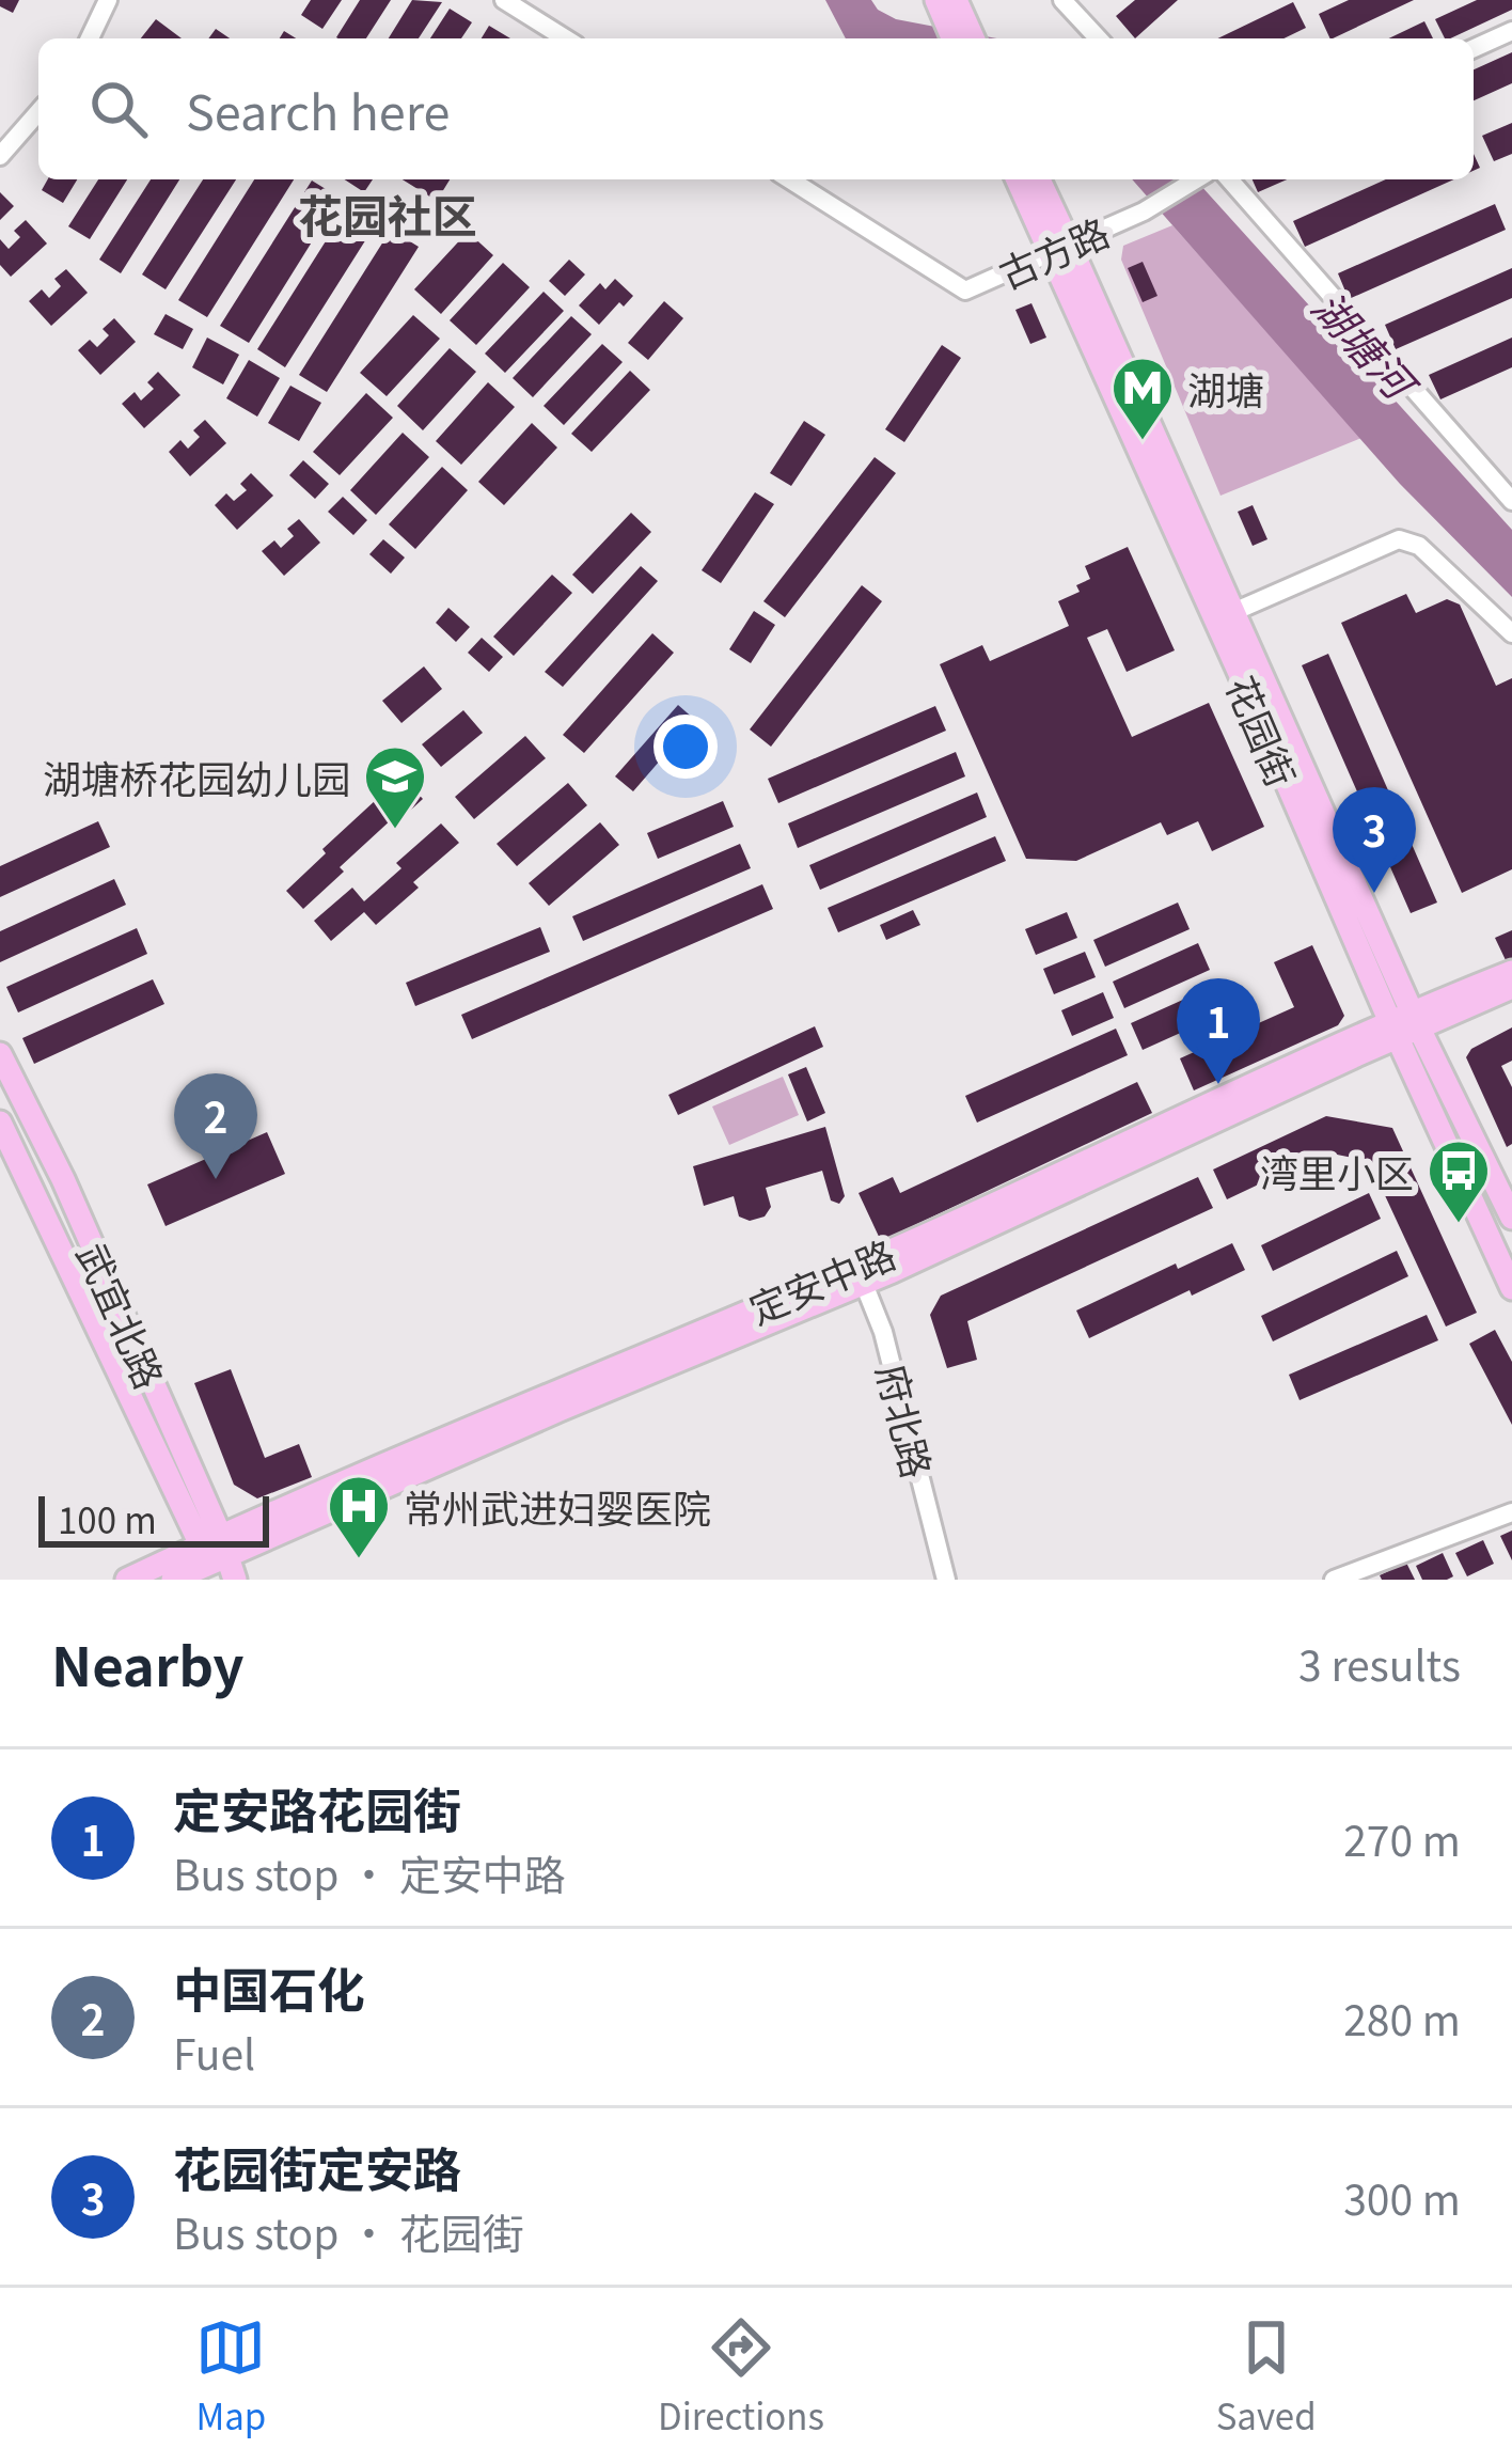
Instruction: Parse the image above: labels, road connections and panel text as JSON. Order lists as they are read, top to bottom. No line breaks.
{"streets":{"main road":["花园街","定安中路","武宜北路"],"street":["古方路","府北路"]},"crossings":[["古方路","花园街"],["花园街","定安中路"],["定安中路","武宜北路"],["定安中路","府北路"]],"districts":["花园社区"],"water":["湖塘河"],"places":{"metro station":["湖塘"],"school or university":["湖塘桥花园幼儿园"],"bus stop":["湾里小区"],"hospital":["常州武进妇婴医院"]},"scale_bar":"100 m","page":{"search":"Search here","pins":["3","1","2"],"scale":"100 m","heading":["Nearby","3 results"],"list":[{"mark":"1","name":"定安路花园街","note":"Bus stop · 定安中路","value":"270 m"},{"mark":"2","name":"中国石化","note":"Fuel","value":"280 m"},{"mark":"3","name":"花园街定安路","note":"Bus stop · 花园街","value":"300 m"}],"nav":["Map","Directions","Saved"]}}
